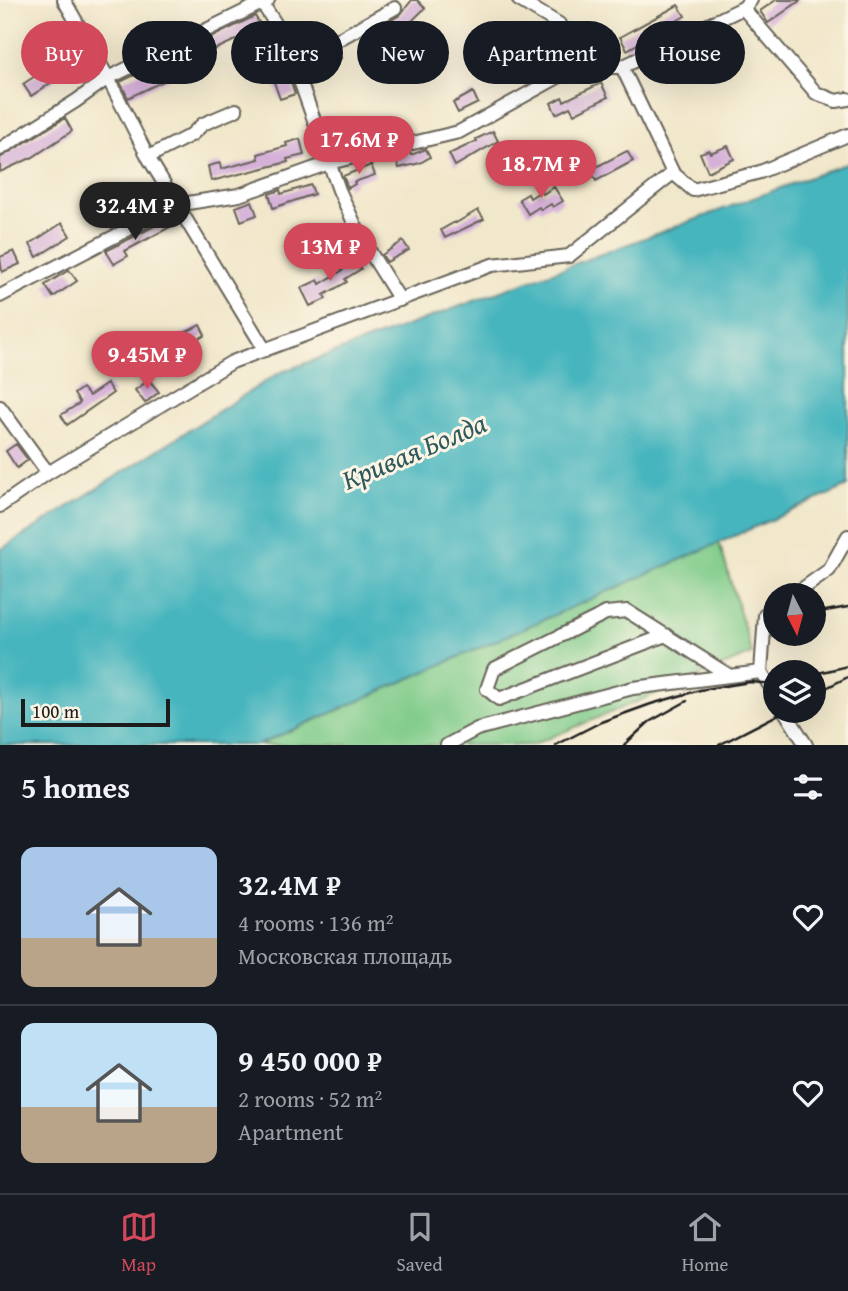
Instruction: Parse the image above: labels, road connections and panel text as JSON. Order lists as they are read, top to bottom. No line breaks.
{"water":["Кривая Болда"],"scale_bar":"100 m","north":"bottom","page":{"chip":["Buy","Rent","Filters","New","Apartment","House"],"price":["17.6M ₽","18.7M ₽","32.4M ₽","13M ₽","9.45M ₽"],"scale":"100 m","heading":"5 homes","list":[{"name":"32.4M ₽","note":"4 rooms · 136 m² · Московская площадь"},{"name":"9 450 000 ₽","note":"2 rooms · 52 m² · Apartment"}],"tabs":["Map","Saved","Home"]}}
